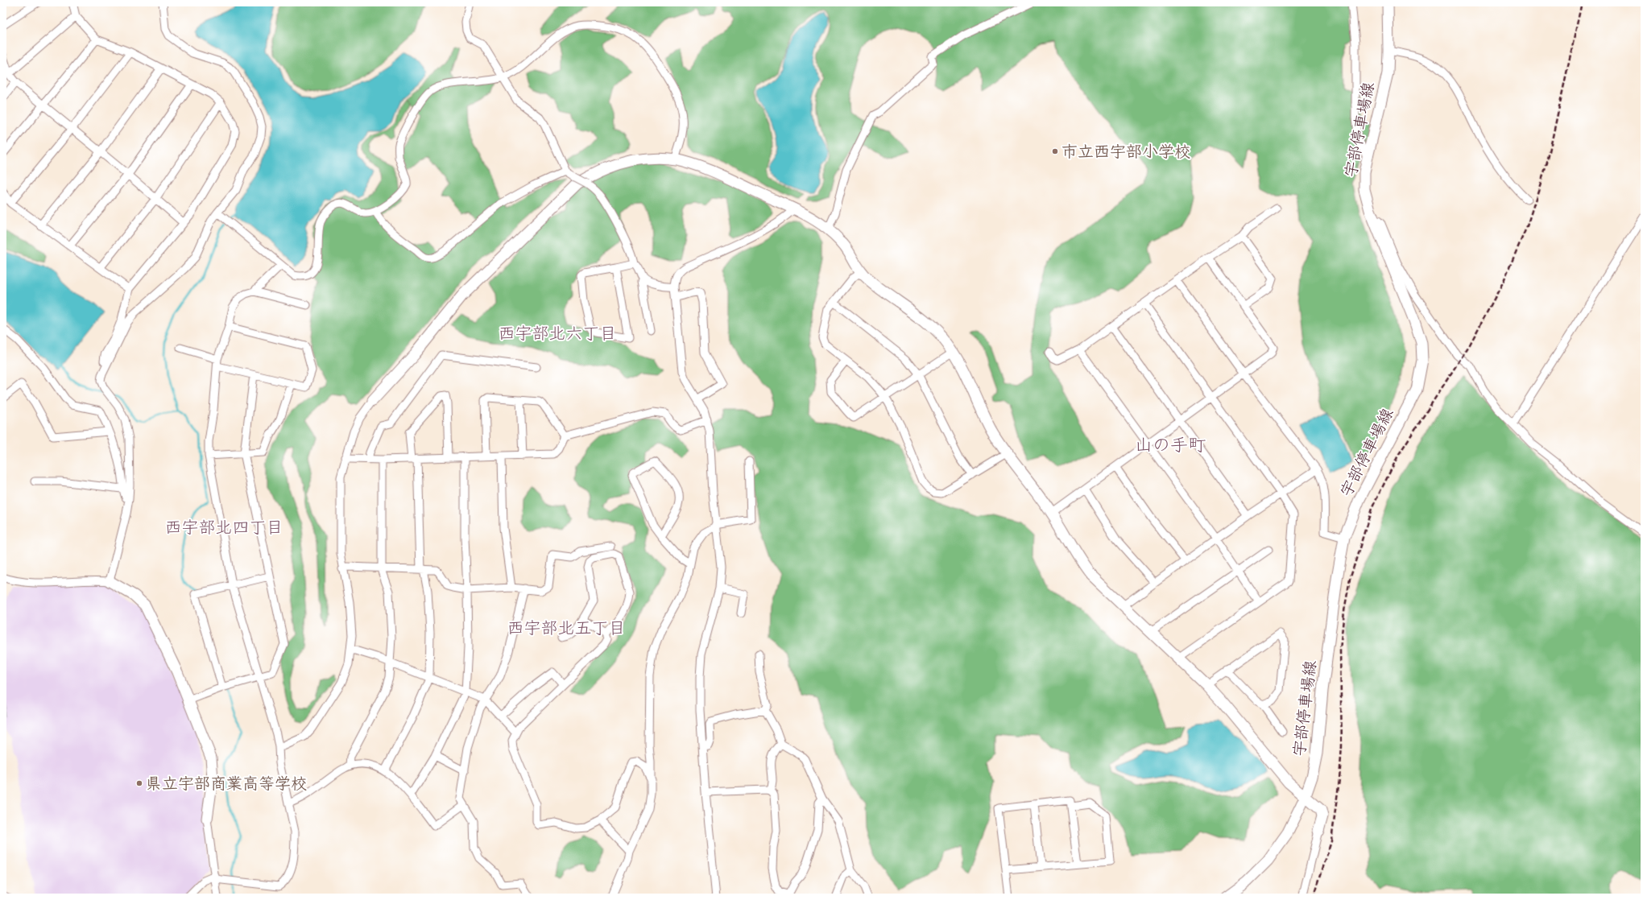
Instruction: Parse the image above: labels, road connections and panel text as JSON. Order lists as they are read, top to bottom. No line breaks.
{"streets":{"street":["宇部停車場線"]},"districts":["西宇部北六丁目","山の手町","西宇部北四丁目","西宇部北五丁目"],"places":["市立西宇部小学校","県立宇部商業高等学校"]}
